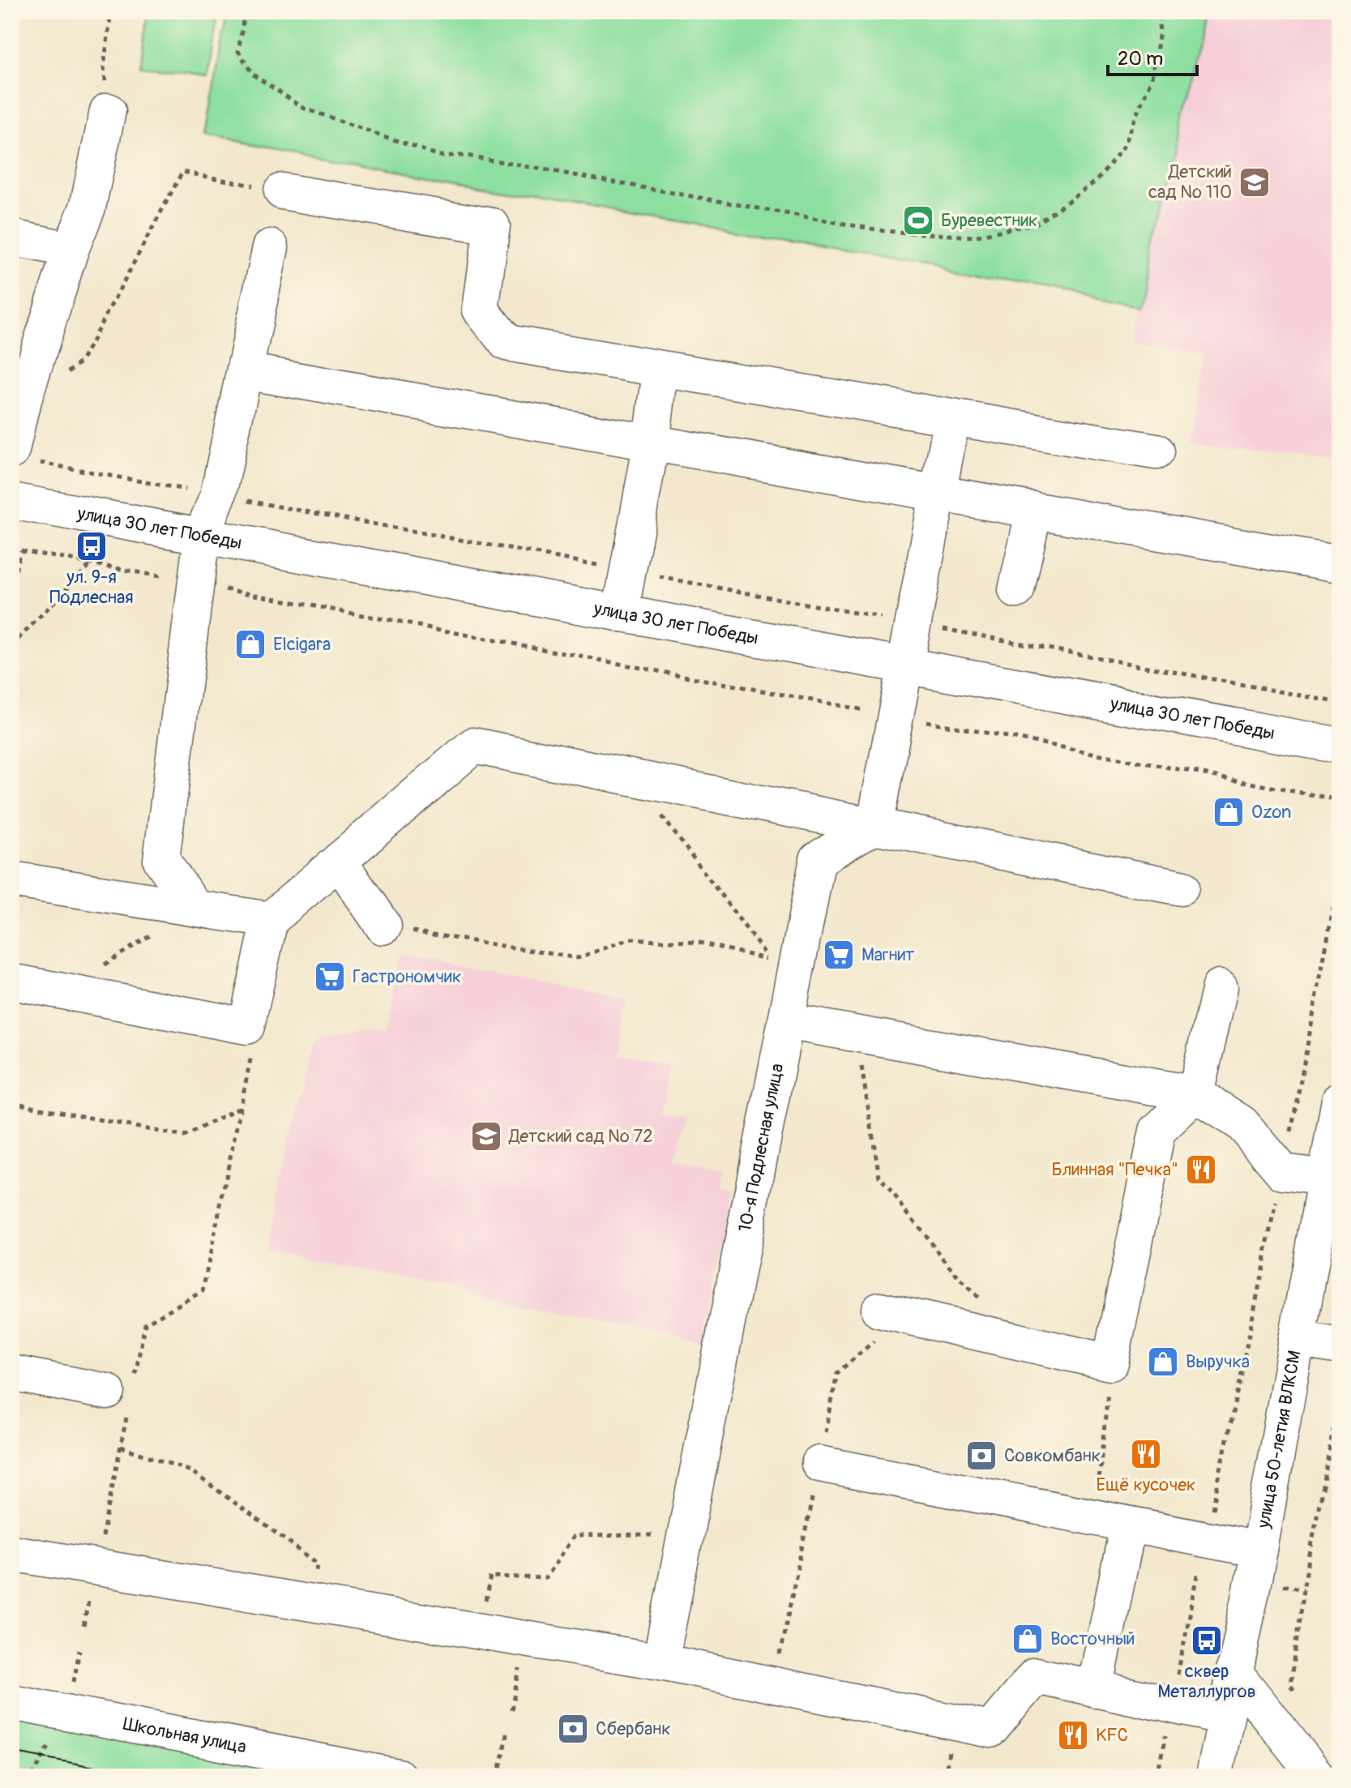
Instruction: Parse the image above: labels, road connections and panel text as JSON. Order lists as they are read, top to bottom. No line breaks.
{"streets":{"main road":["улица 30 лет Победы","10-я Подлесная улица","улица 50-летия ВЛКСМ","Школьная улица"]},"places":{"school or university":["Детский сад № 110","Детский сад № 72"],"sports":["Буревестник"],"bus stop":["ул. 9-я Подлесная","сквер Металлургов"],"shop":["Elcigara","Ozon","Выручка","Восточный"],"supermarket":["Магнит","Гастрономчик"],"restaurant":["Блинная \"Печка\"","Ещё кусочек","KFC"],"bank":["Совкомбанк","Сбербанк"]},"scale_bar":"20 m"}
